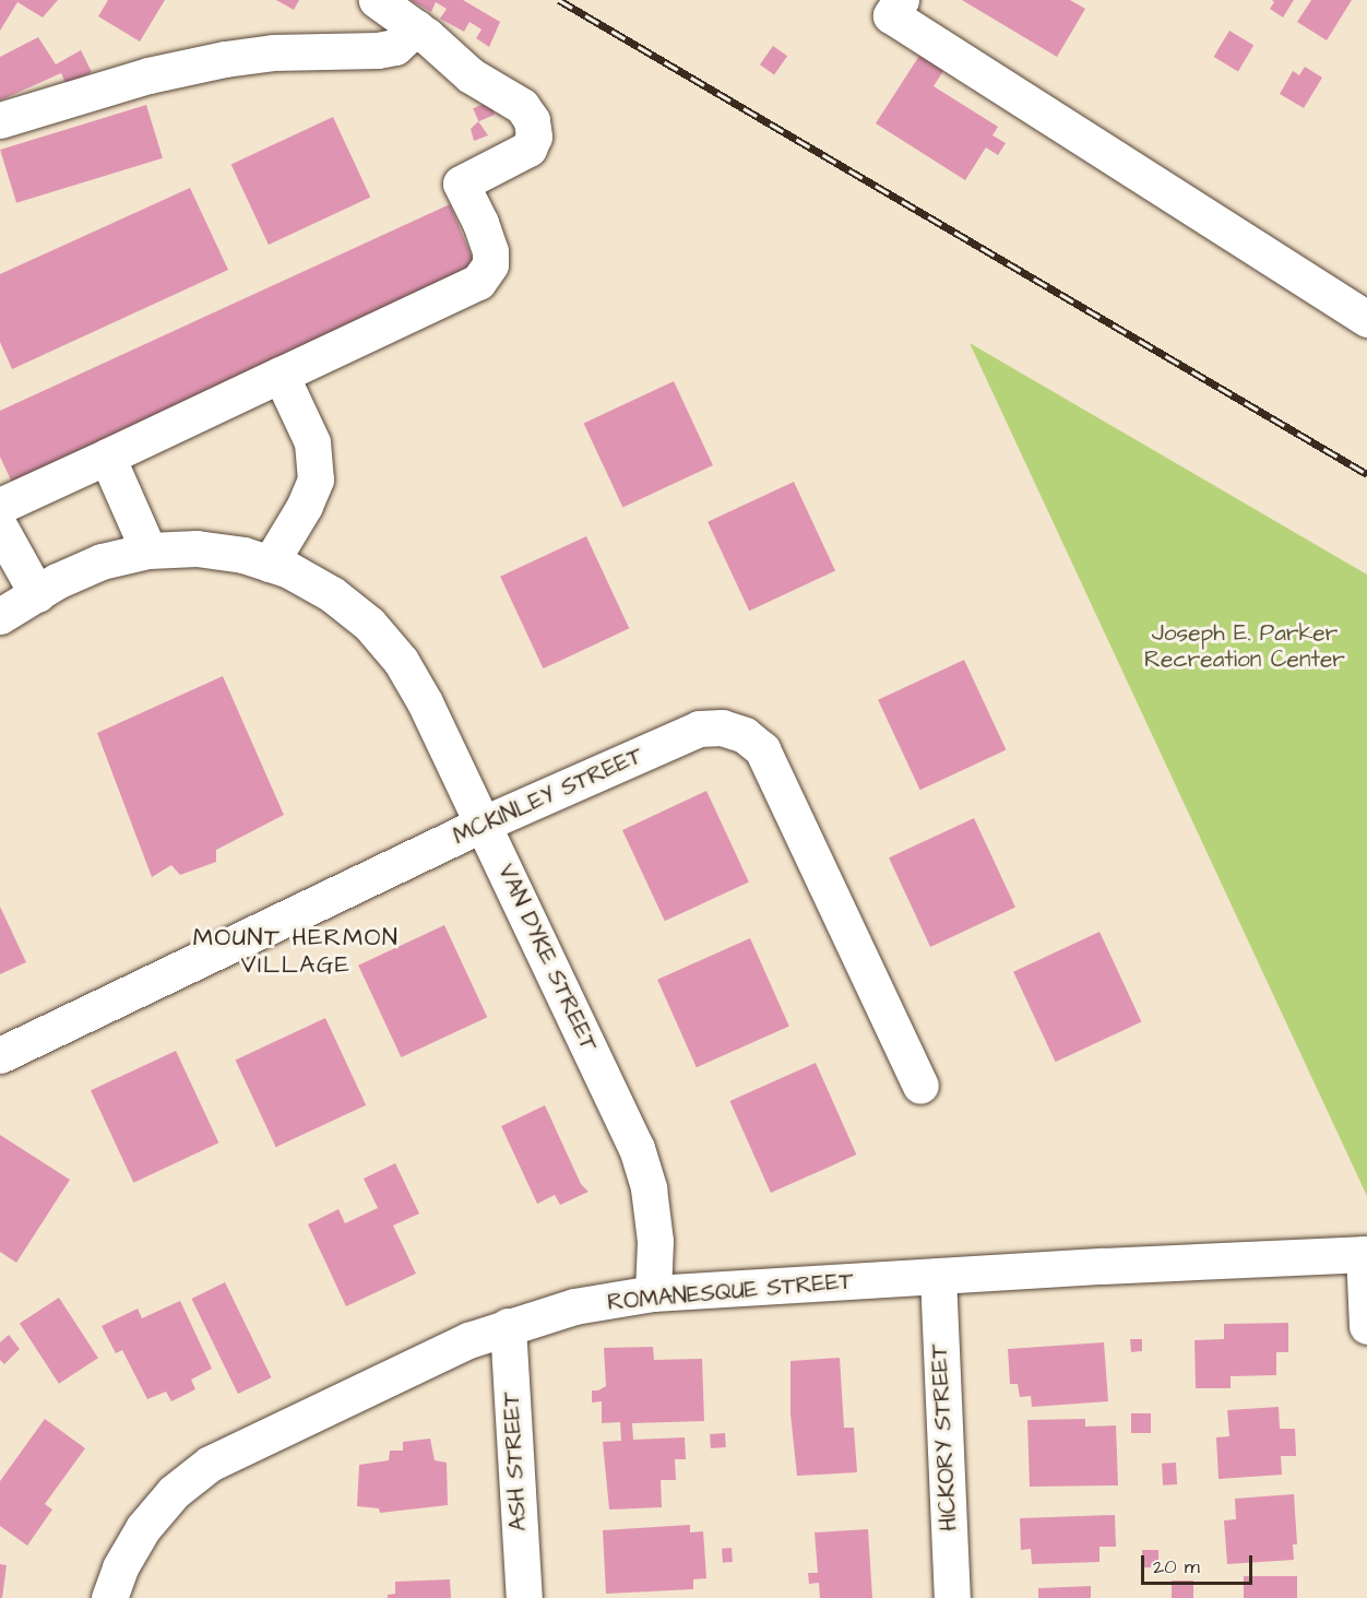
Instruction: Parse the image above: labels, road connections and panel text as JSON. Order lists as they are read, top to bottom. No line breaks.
{"streets":{"street":["MCKINLEY STREET","VAN DYKE STREET","ROMANESQUE STREET","HICKORY STREET","ASH STREET"]},"crossings":[["MCKINLEY STREET","VAN DYKE STREET"],["VAN DYKE STREET","ROMANESQUE STREET"],["ROMANESQUE STREET","HICKORY STREET"],["ROMANESQUE STREET","ASH STREET"]],"districts":["MOUNT HERMON VILLAGE"],"parks":["Joseph E. Parker Recreation Center"],"scale_bar":"20 m"}
